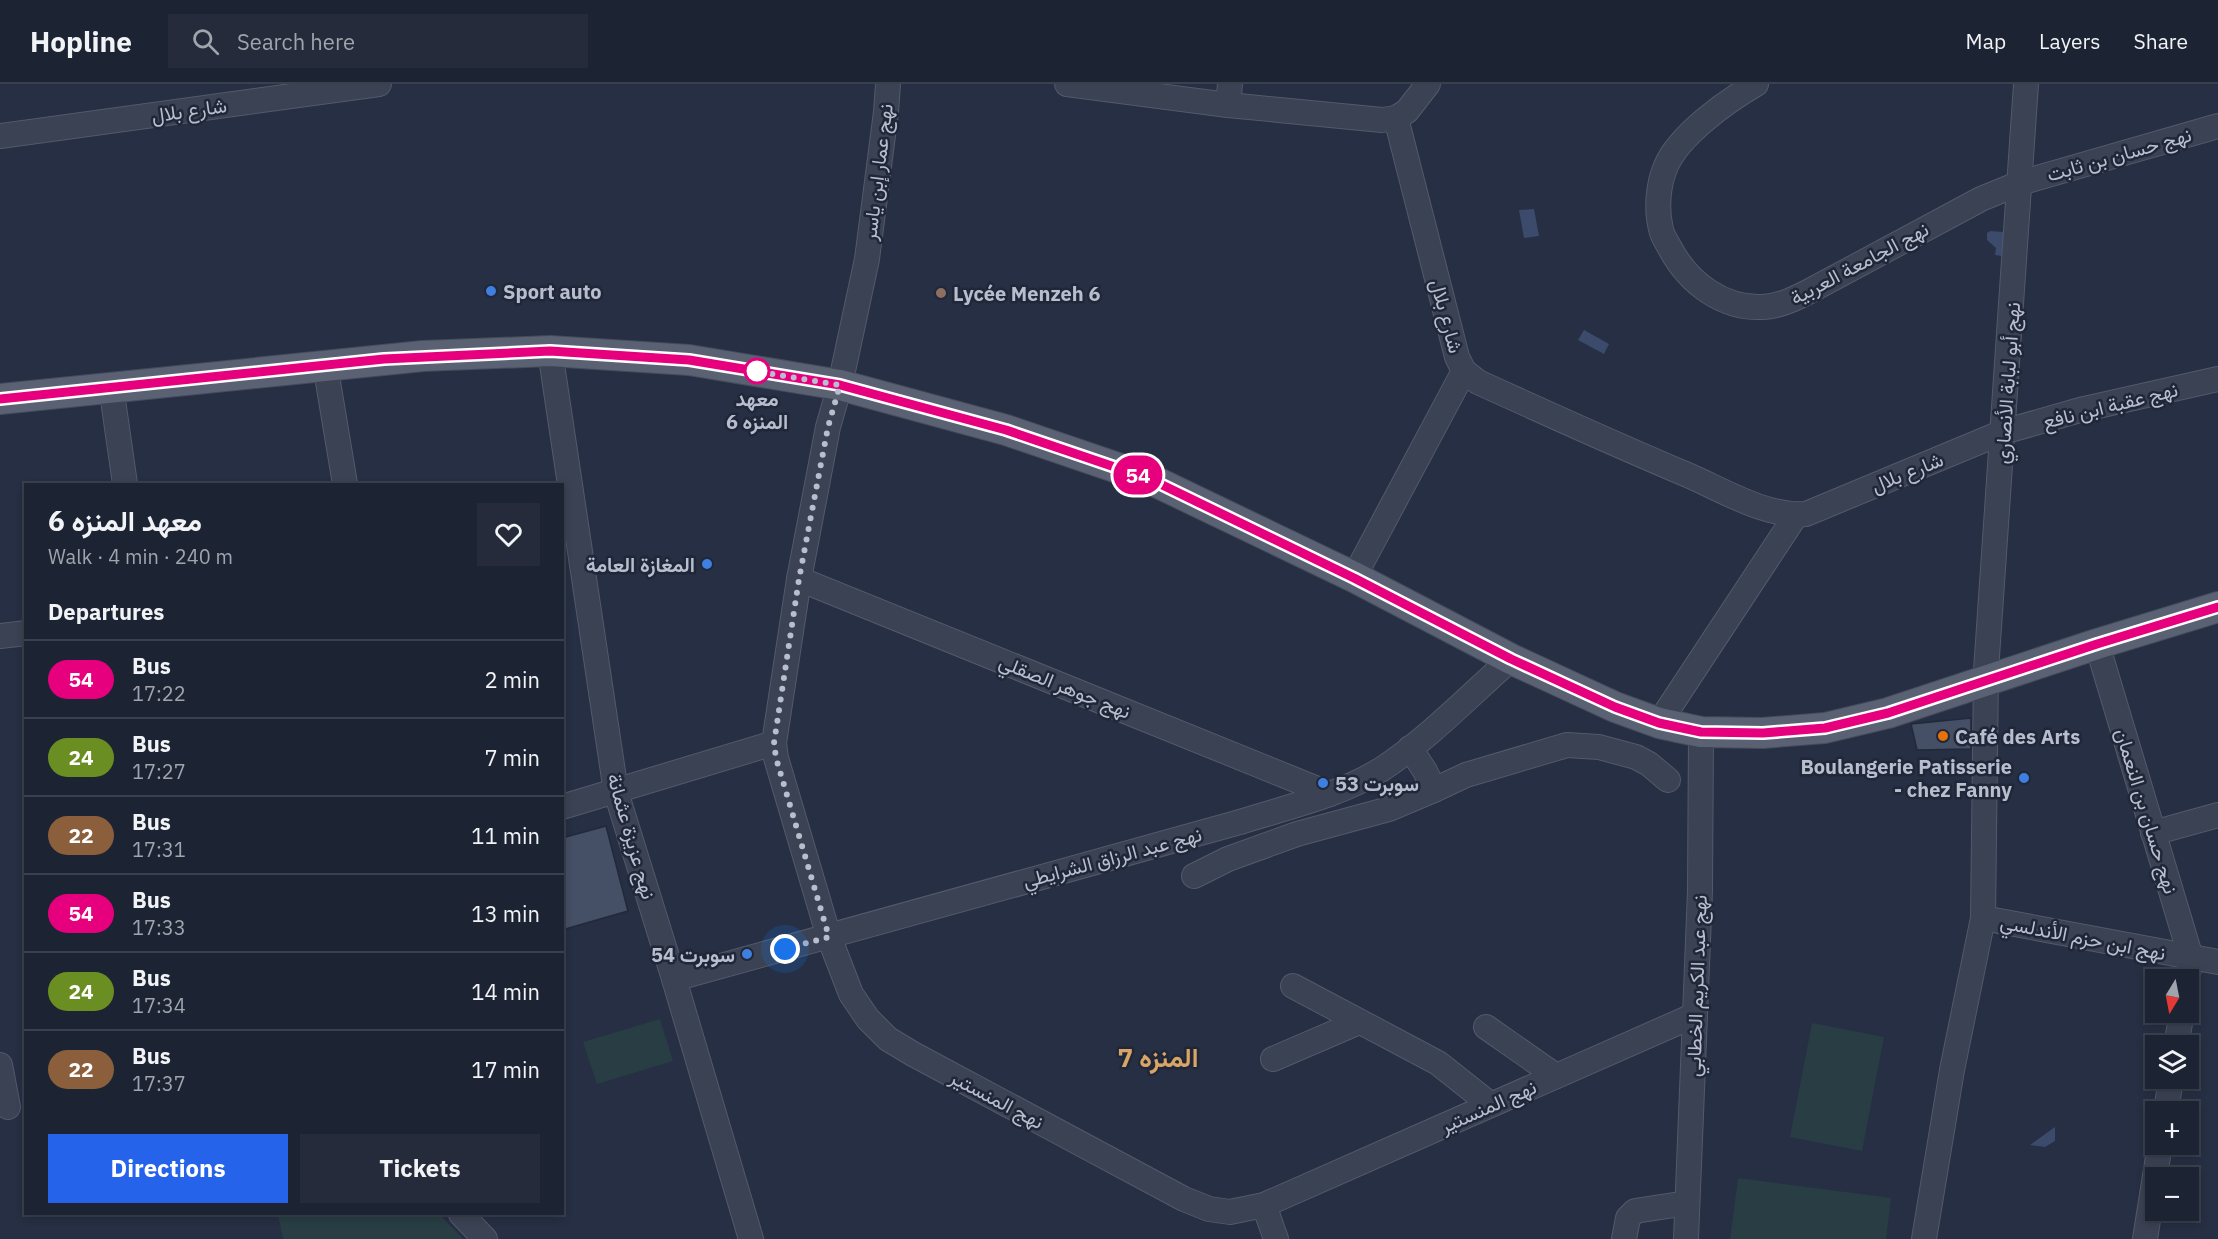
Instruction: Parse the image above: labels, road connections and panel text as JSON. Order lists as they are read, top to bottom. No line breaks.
{"streets":{"street":["شارع بلال","نهج حسان بن ثابت","نهج عمار إبن ياسر","نهج الجامعة العربية","نهج أبو لبابة الأنصاري","نهج عقبة ابن نافع","نهج جوهر الصقلي","نهج حسان بن النعمان","نهج عزيزة عثمانة","نهج عبد الرزاق الشرايطي","نهج ابن حزم الأندلسي","نهج عبد الكريم الخطابي","نهج المنستير"]},"crossings":[["شارع بلال","نهج أبو لبابة الأنصاري"],["شارع بلال","نهج عقبة ابن نافع"],["نهج حسان بن ثابت","نهج الجامعة العربية"],["نهج حسان بن ثابت","نهج أبو لبابة الأنصاري"],["نهج عمار إبن ياسر","نهج المنستير"],["نهج الجامعة العربية","نهج أبو لبابة الأنصاري"],["نهج أبو لبابة الأنصاري","نهج عقبة ابن نافع"],["نهج أبو لبابة الأنصاري","نهج ابن حزم الأندلسي"],["نهج جوهر الصقلي","نهج عبد الرزاق الشرايطي"],["نهج جوهر الصقلي","نهج المنستير"],["نهج حسان بن النعمان","نهج ابن حزم الأندلسي"],["نهج عزيزة عثمانة","نهج عبد الرزاق الشرايطي"],["نهج عبد الرزاق الشرايطي","نهج المنستير"],["نهج عبد الكريم الخطابي","نهج المنستير"]],"districts":["المنزه 7"],"places":["Sport auto","Lycée Menzeh 6","معهد المنزه 6","المغازة العامة","Café des Arts","Boulangerie Patisserie - chez Fanny","سوبرت 53","سوبرت 54"],"lines":["bus line 54"],"north":"bottom","page":{"header":"Hopline","search":"Search here","nav":["Map","Layers","Share"],"on_map":"54","heading":[["معهد المنزه 6","Walk · 4 min · 240 m"],"Departures"],"list":[{"mark":"54","name":"Bus","note":"17:22","value":"2 min"},{"mark":"24","name":"Bus","note":"17:27","value":"7 min"},{"mark":"22","name":"Bus","note":"17:31","value":"11 min"},{"mark":"54","name":"Bus","note":"17:33","value":"13 min"},{"mark":"24","name":"Bus","note":"17:34","value":"14 min"},{"mark":"22","name":"Bus","note":"17:37","value":"17 min"}],"map_buttons":["+","−"],"buttons":["Directions","Tickets"]}}
